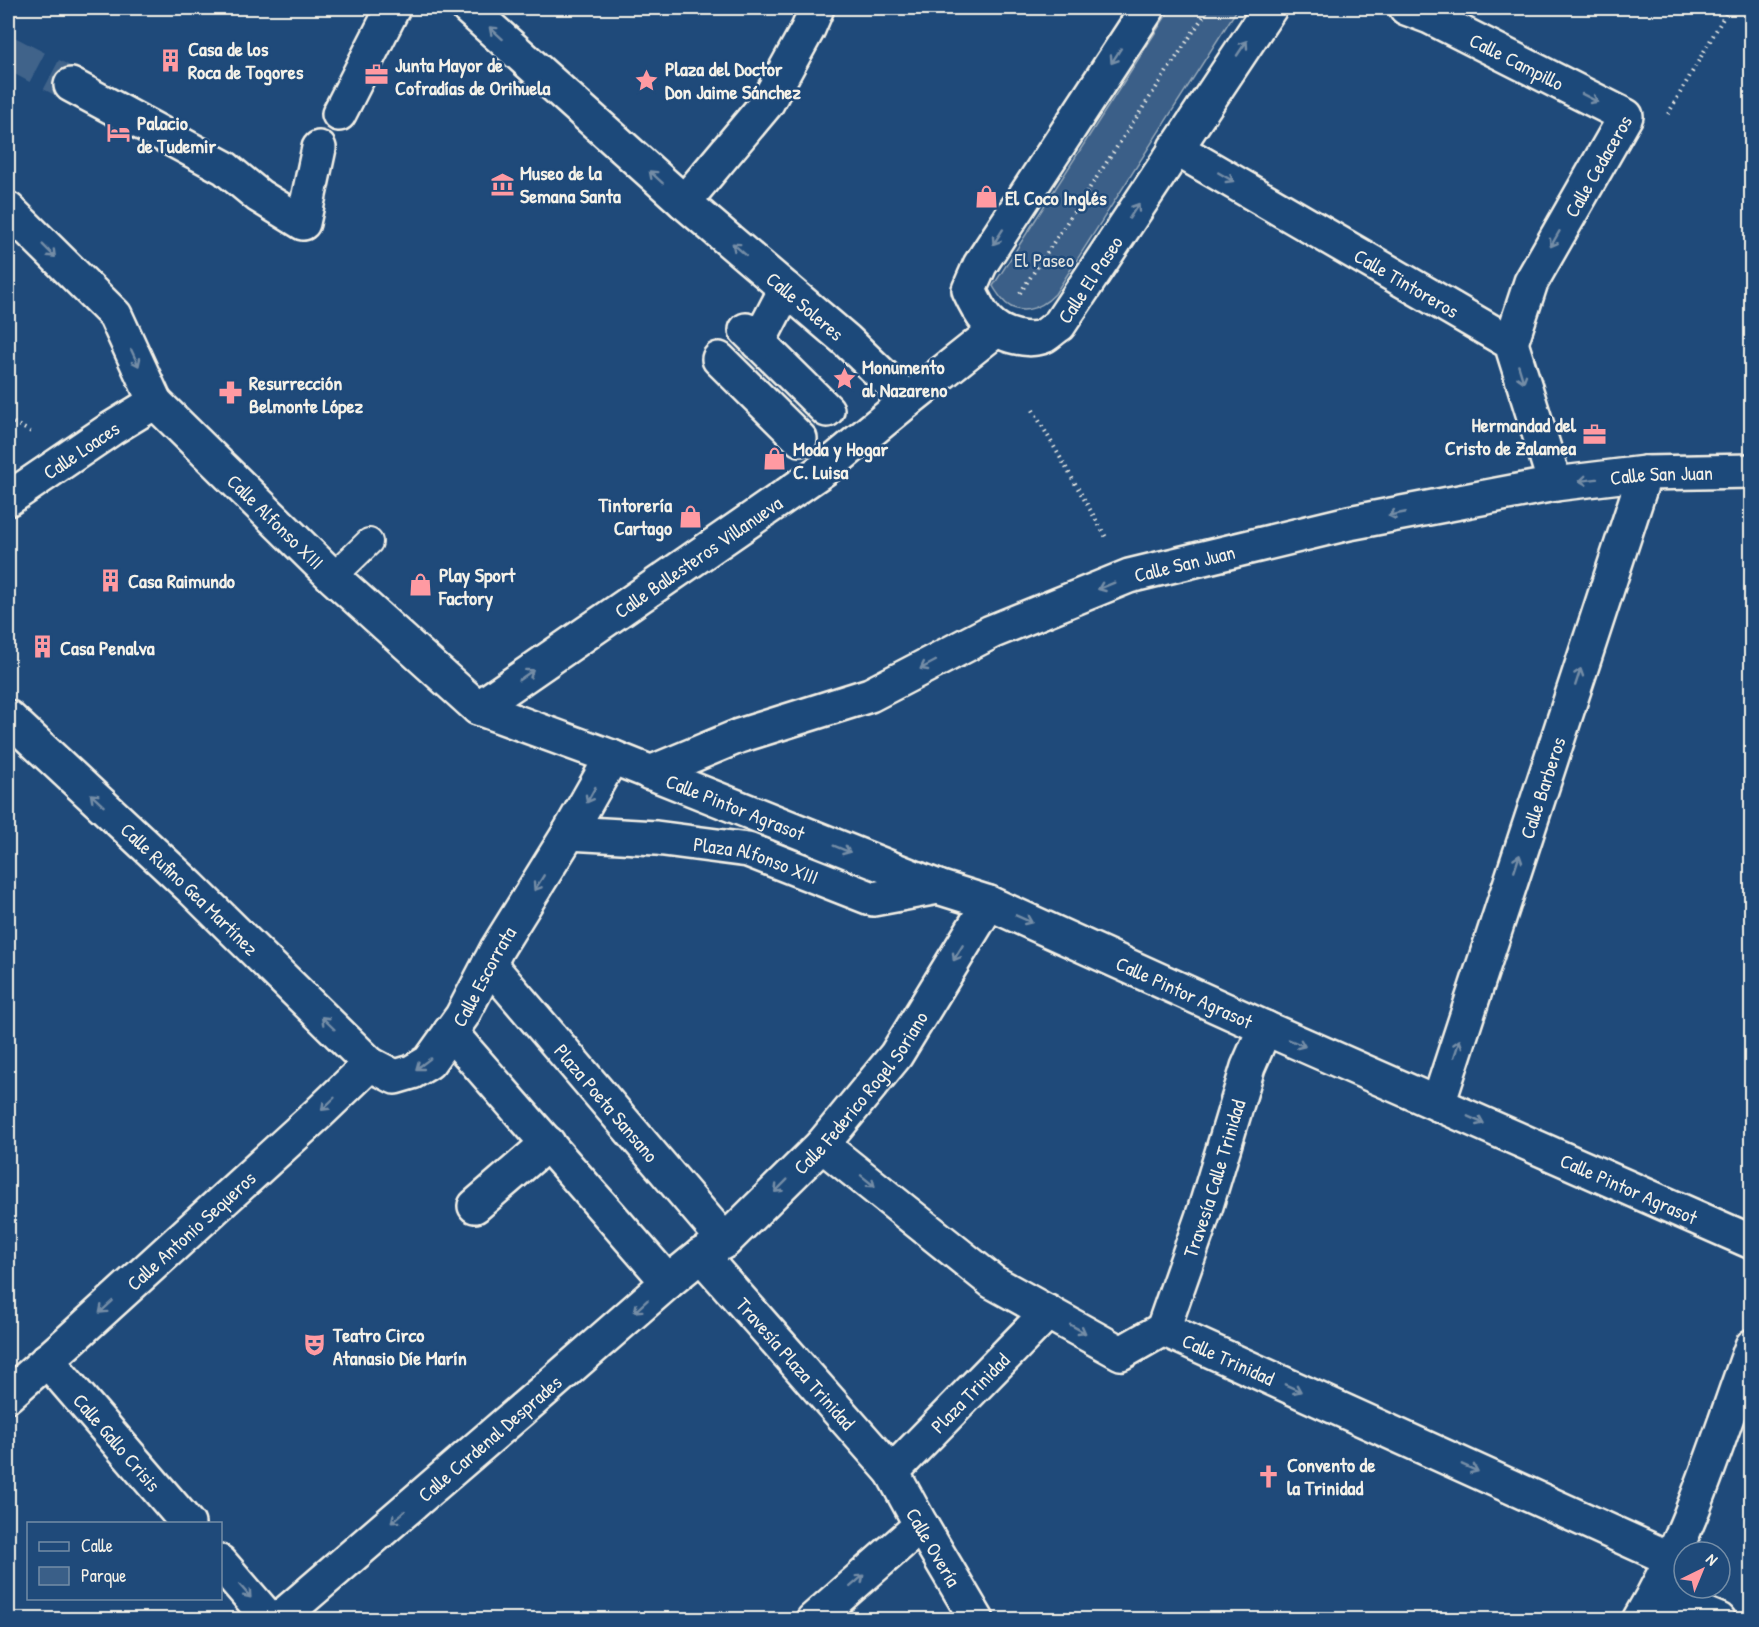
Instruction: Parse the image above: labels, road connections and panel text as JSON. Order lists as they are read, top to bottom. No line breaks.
{"streets":{"street":["Calle Campillo","Calle Cedaceros","Calle El Paseo","Calle Tintoreros","Calle Soleres","Calle Loaces","Calle San Juan","Calle Alfonso XIII","Calle Ballesteros Villanueva","Calle Barberos","Calle Pintor Agrasot","Plaza Alfonso XIII","Calle Rufino Gea Martínez","Calle Escorrata","Calle Federico Rogel Soriano","Plaza Poeta Sansano","Travesía Calle Trinidad","Calle Antonio Sequeros","Calle Trinidad","Travesía Plaza Trinidad","Plaza Trinidad","Calle Cardenal Desprades","Calle Gallo Crisis","Calle Overía"]},"crossings":[["Calle Campillo","Calle Cedaceros"],["Calle Cedaceros","Calle Tintoreros"],["Calle El Paseo","Calle Tintoreros"],["Calle El Paseo","Calle Ballesteros Villanueva"],["Calle Soleres","Calle Ballesteros Villanueva"],["Calle Loaces","Calle Alfonso XIII"],["Calle San Juan","Calle Barberos"],["Calle San Juan","Calle Pintor Agrasot"],["Calle Alfonso XIII","Calle Ballesteros Villanueva"],["Calle Alfonso XIII","Calle Pintor Agrasot"],["Calle Alfonso XIII","Calle Escorrata"],["Calle Barberos","Calle Pintor Agrasot"],["Calle Pintor Agrasot","Plaza Alfonso XIII"],["Calle Pintor Agrasot","Calle Escorrata"],["Calle Pintor Agrasot","Calle Federico Rogel Soriano"],["Calle Pintor Agrasot","Travesía Calle Trinidad"],["Plaza Alfonso XIII","Calle Escorrata"],["Calle Rufino Gea Martínez","Calle Escorrata"],["Calle Rufino Gea Martínez","Calle Antonio Sequeros"],["Calle Escorrata","Plaza Poeta Sansano"],["Calle Escorrata","Calle Antonio Sequeros"],["Calle Federico Rogel Soriano","Plaza Poeta Sansano"],["Calle Federico Rogel Soriano","Calle Trinidad"],["Calle Federico Rogel Soriano","Travesía Plaza Trinidad"],["Calle Federico Rogel Soriano","Calle Cardenal Desprades"],["Plaza Poeta Sansano","Travesía Plaza Trinidad"],["Plaza Poeta Sansano","Calle Cardenal Desprades"],["Travesía Calle Trinidad","Calle Trinidad"],["Calle Antonio Sequeros","Calle Gallo Crisis"],["Calle Trinidad","Plaza Trinidad"],["Travesía Plaza Trinidad","Plaza Trinidad"],["Travesía Plaza Trinidad","Calle Cardenal Desprades"],["Travesía Plaza Trinidad","Calle Overía"],["Plaza Trinidad","Calle Overía"]],"one_way":["Calle Campillo","Calle Cedaceros","Calle El Paseo","Calle Tintoreros","Calle Soleres","Calle San Juan","Calle Ballesteros Villanueva","Calle Barberos","Calle Pintor Agrasot","Calle Rufino Gea Martínez","Calle Escorrata","Calle Federico Rogel Soriano","Calle Antonio Sequeros","Calle Trinidad","Calle Cardenal Desprades"],"parks":["El Paseo"],"places":{"building":["Casa de los Roca de Togores","Casa Raimundo","Casa Penalva"],"office":["Junta Mayor de Cofradías de Orihuela","Hermandad del Cristo de Zalamea"],"place":["Plaza del Doctor Don Jaime Sánchez","Monumento al Nazareno"],"hotel":["Palacio de Tudemir"],"museum":["Museo de la Semana Santa"],"shop":["El Coco Inglés","Moda y Hogar C. Luisa","Tintorería Cartago","Play Sport Factory"],"pharmacy":["Resurrección Belmonte López"],"theatre":["Teatro Circo Atanasio Díe Marín"],"church":["Convento de la Trinidad"]},"legend":["Calle","Parque"],"north":"top right"}
